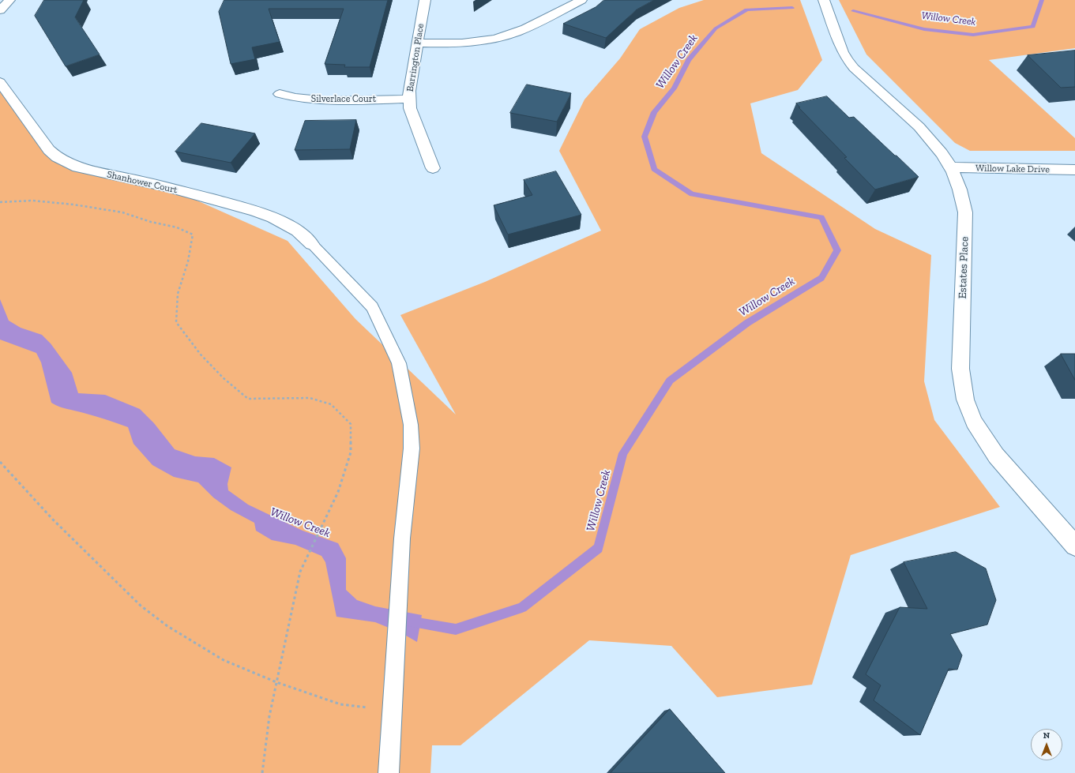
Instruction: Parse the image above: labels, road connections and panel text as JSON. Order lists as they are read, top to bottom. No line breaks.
{"streets":{"street":["Barrington Place","Silverlace Court","Willow Lake Drive","Shanhower Court","Estates Place"]},"crossings":[["Barrington Place","Silverlace Court"],["Willow Lake Drive","Estates Place"]],"water":["Willow Creek"],"north":"top"}
